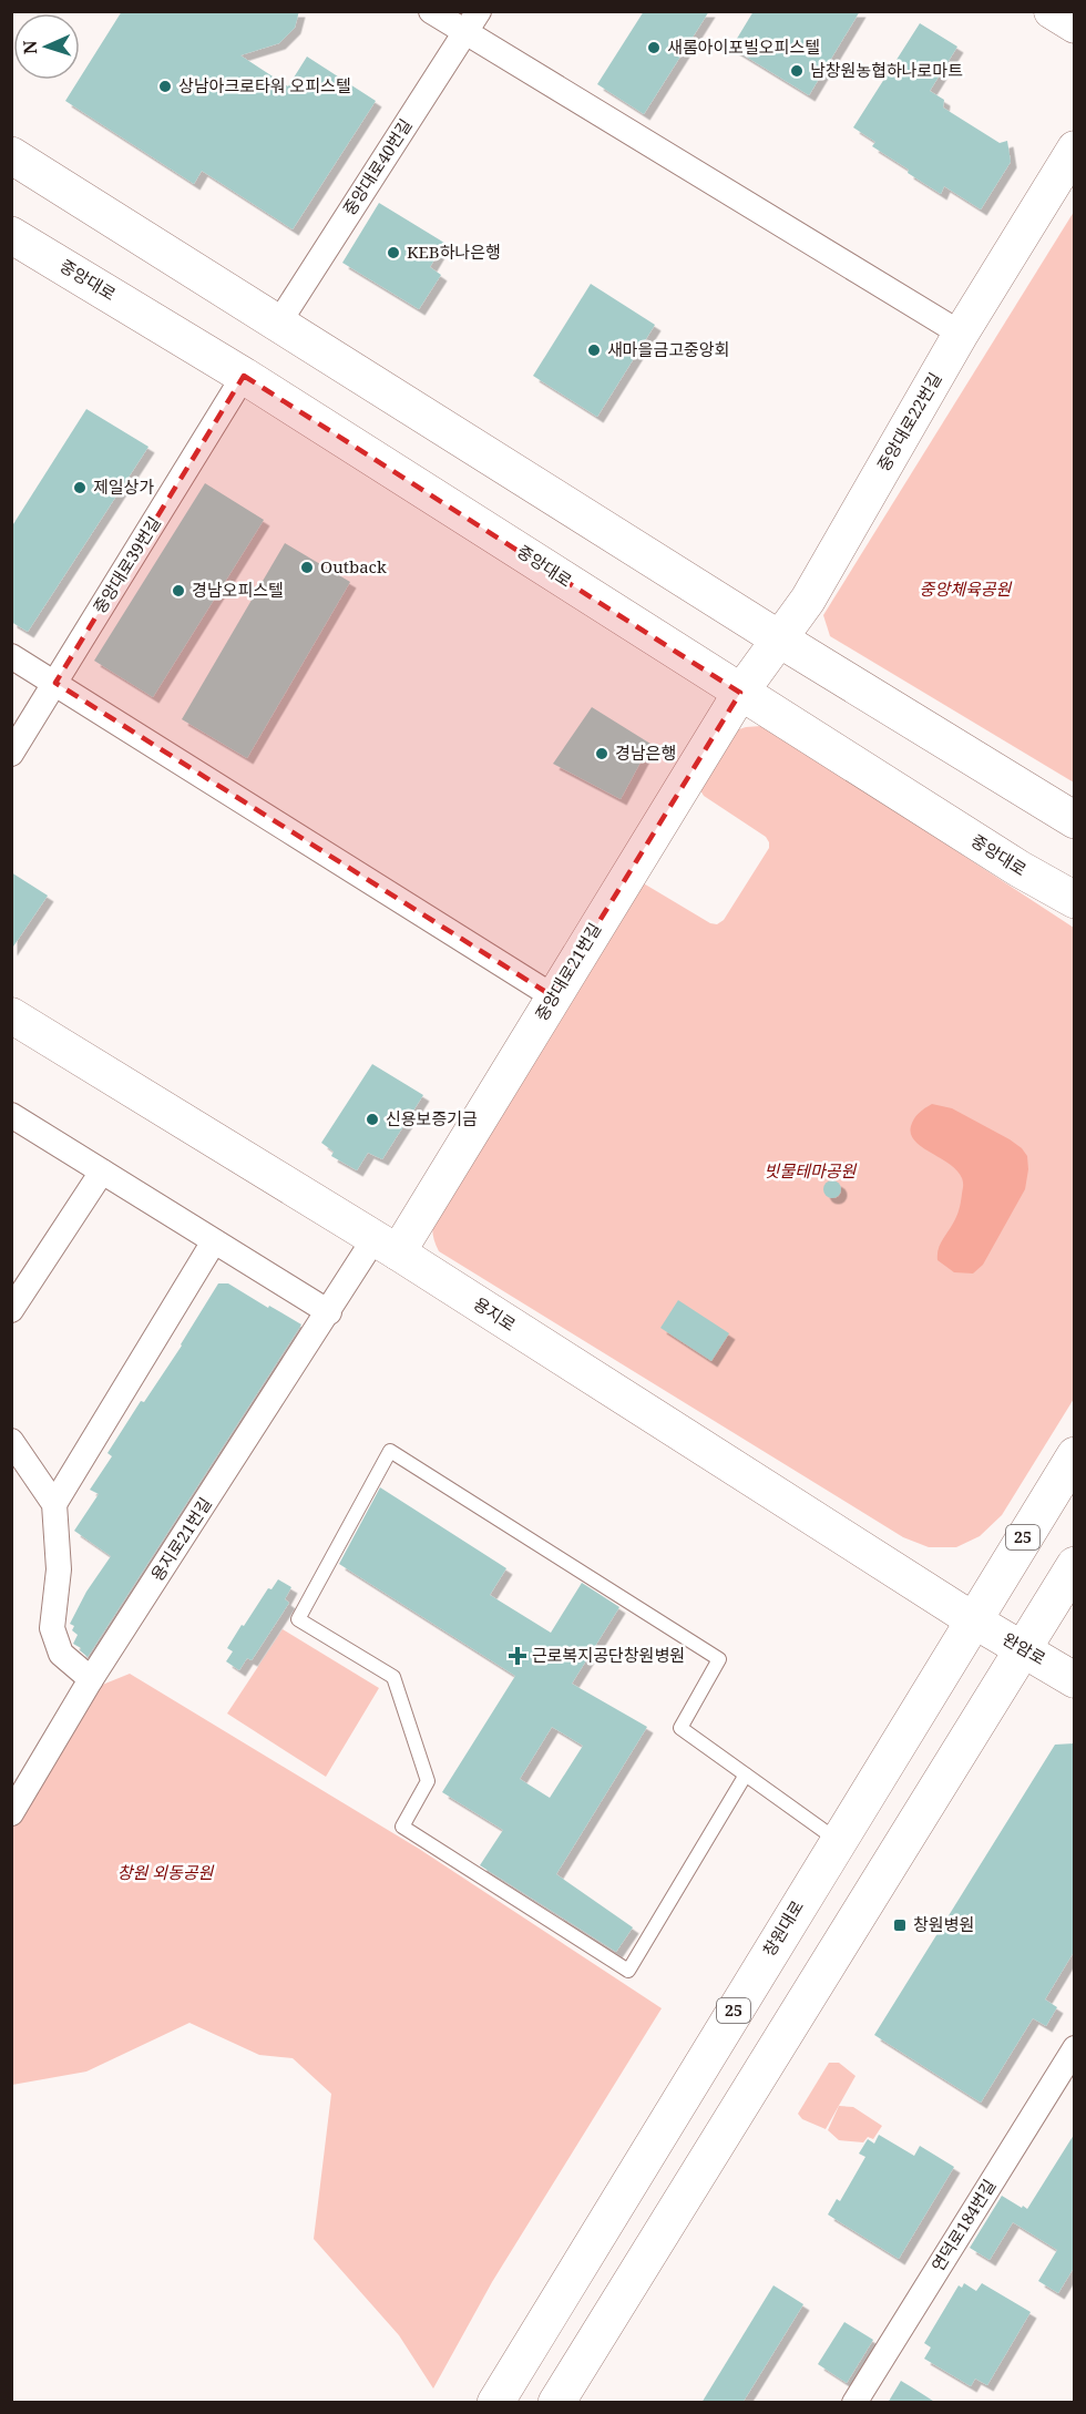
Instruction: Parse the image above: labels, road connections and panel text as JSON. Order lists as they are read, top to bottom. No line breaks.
{"streets":{"main road":["중앙대로","25","창원대로"],"street":["중앙대로40번길","중앙대로22번길","중앙대로39번길","중앙대로21번길","용지로","용지로21번길","완암로","연덕로184번길"]},"crossings":[["중앙대로","중앙대로22번길"],["중앙대로","중앙대로39번길"],["중앙대로","중앙대로21번길"],["중앙대로22번길","중앙대로21번길"],["중앙대로21번길","용지로"],["중앙대로21번길","용지로21번길"],["용지로","용지로21번길"],["용지로","완암로"],["용지로","창원대로"],["완암로","창원대로"]],"parks":["중앙체육공원","빗물테마공원","창원 외동공원"],"places":{"other":["새롬아이포빌오피스텔","남창원농협하나로마트","상남아크로타워 오피스텔","KEB하나은행","새마을금고중앙회","제일상가","Outback","경남오피스텔","경남은행","신용보증기금"],"health":["근로복지공단창원병원"],"transit":["창원병원"]},"north":"left"}
